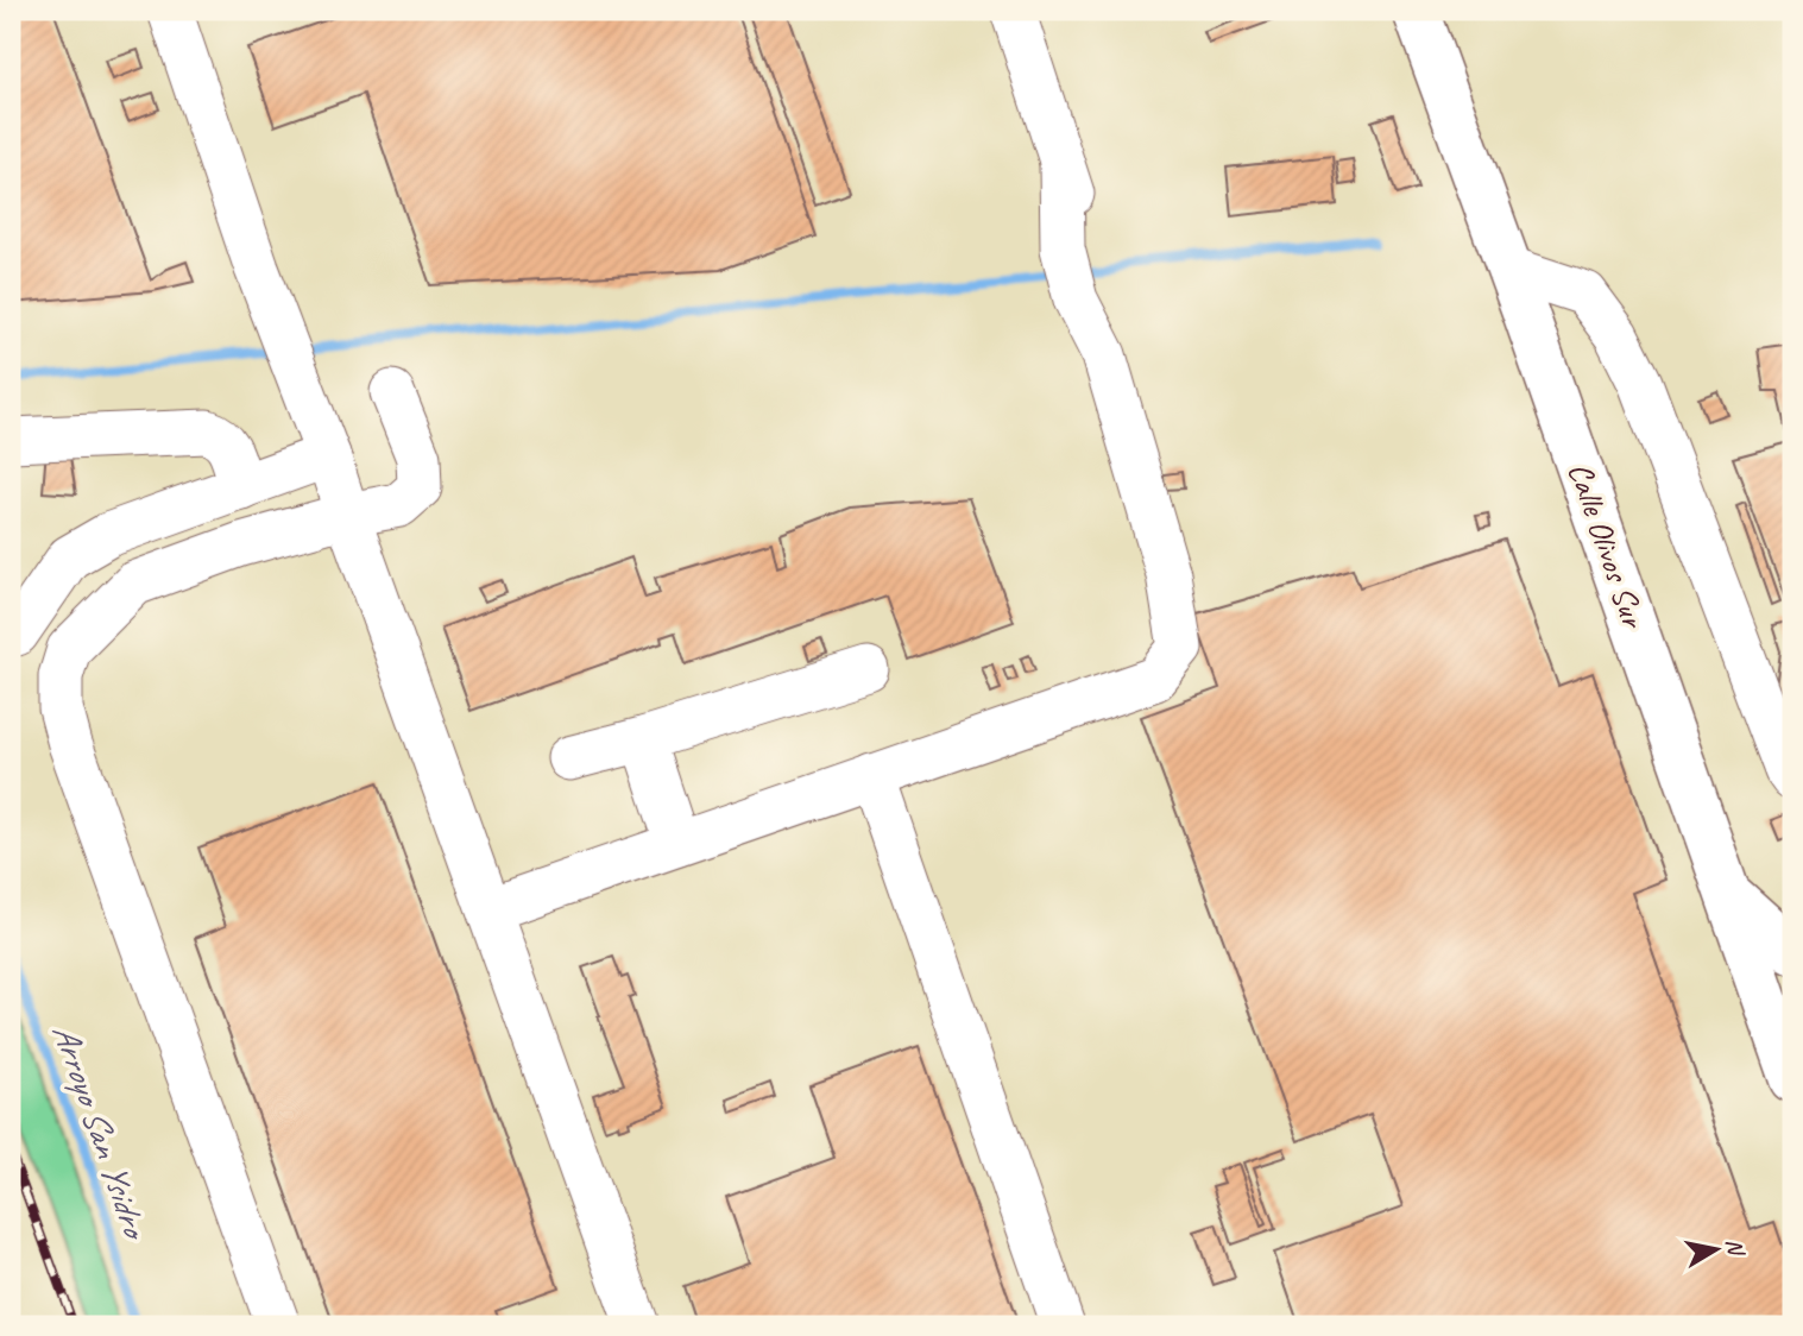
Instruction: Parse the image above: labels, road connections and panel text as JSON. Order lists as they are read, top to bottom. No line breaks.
{"streets":{"main road":["Calle Olivos Sur"]},"water":["Arroyo San Ysidro"],"north":"right"}
